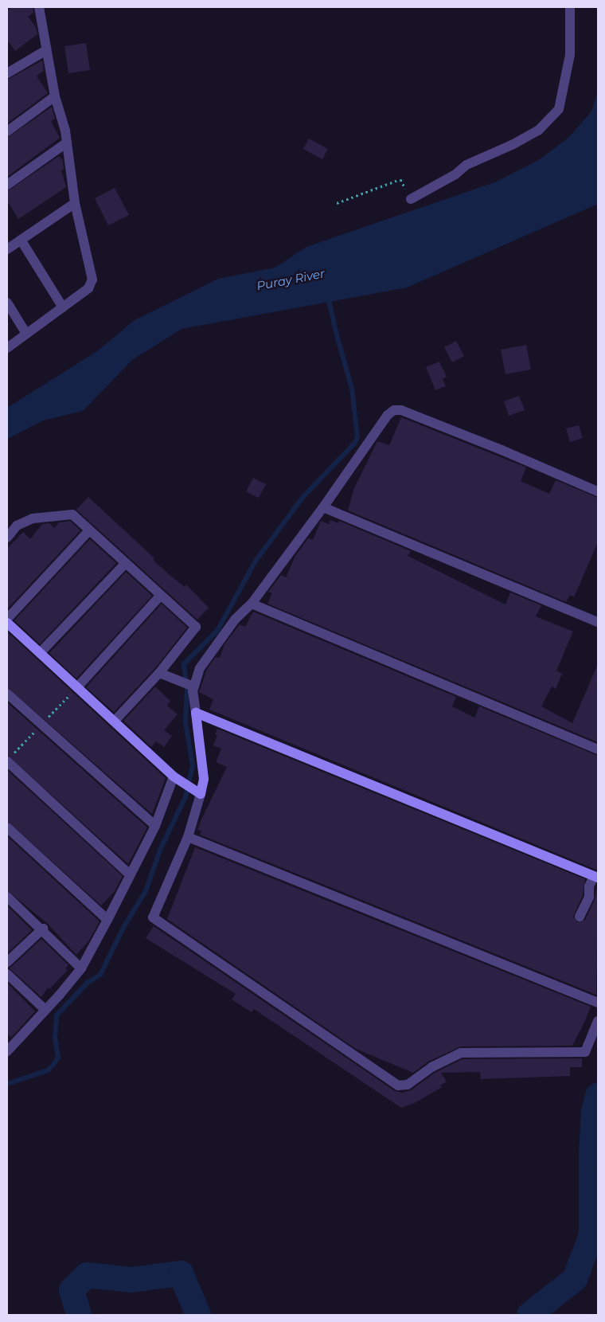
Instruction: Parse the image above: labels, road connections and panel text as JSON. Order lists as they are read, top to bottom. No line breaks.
{"water":["Puray River"]}
